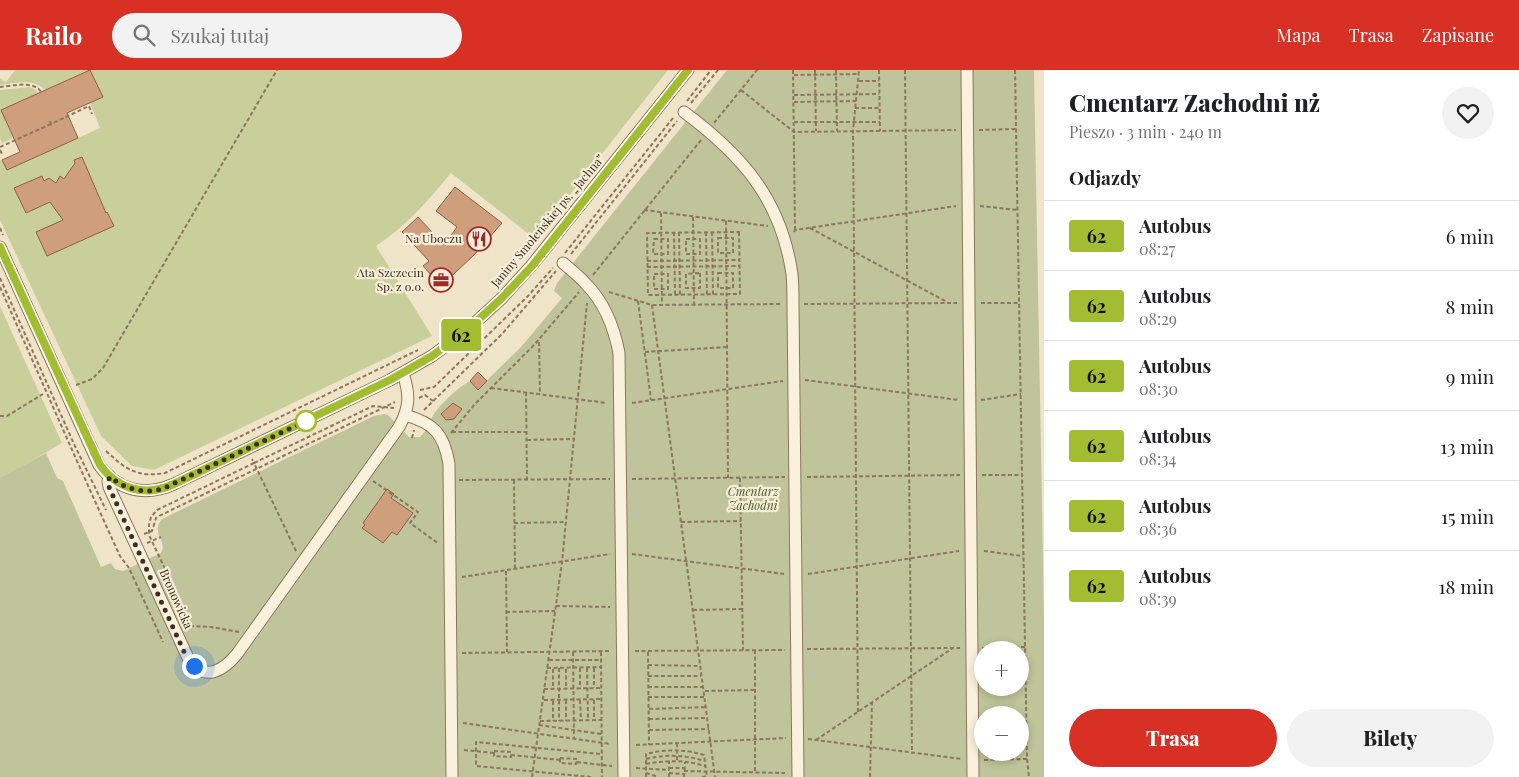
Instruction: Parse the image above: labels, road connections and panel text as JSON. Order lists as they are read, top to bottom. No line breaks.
{"streets":{"street":["Janiny Smoleńskiej ps. „Jachna”","Bronowicka"]},"crossings":[["Janiny Smoleńskiej ps. „Jachna”","Bronowicka"]],"parks":["Cmentarz Zachodni"],"places":{"restaurant":["Na Uboczu"],"office":["Ata Szczecin Sp. z o.o."]},"lines":["bus line 62"],"page":{"header":"Railo","search":"Szukaj tutaj","nav":["Mapa","Trasa","Zapisane"],"on_map":"62","heading":[["Cmentarz Zachodni nż","Pieszo · 3 min · 240 m"],"Odjazdy"],"list":[{"mark":"62","name":"Autobus","note":"08:27","value":"6 min"},{"mark":"62","name":"Autobus","note":"08:29","value":"8 min"},{"mark":"62","name":"Autobus","note":"08:30","value":"9 min"},{"mark":"62","name":"Autobus","note":"08:34","value":"13 min"},{"mark":"62","name":"Autobus","note":"08:36","value":"15 min"},{"mark":"62","name":"Autobus","note":"08:39","value":"18 min"}],"map_buttons":["+","−"],"buttons":["Trasa","Bilety"]}}
